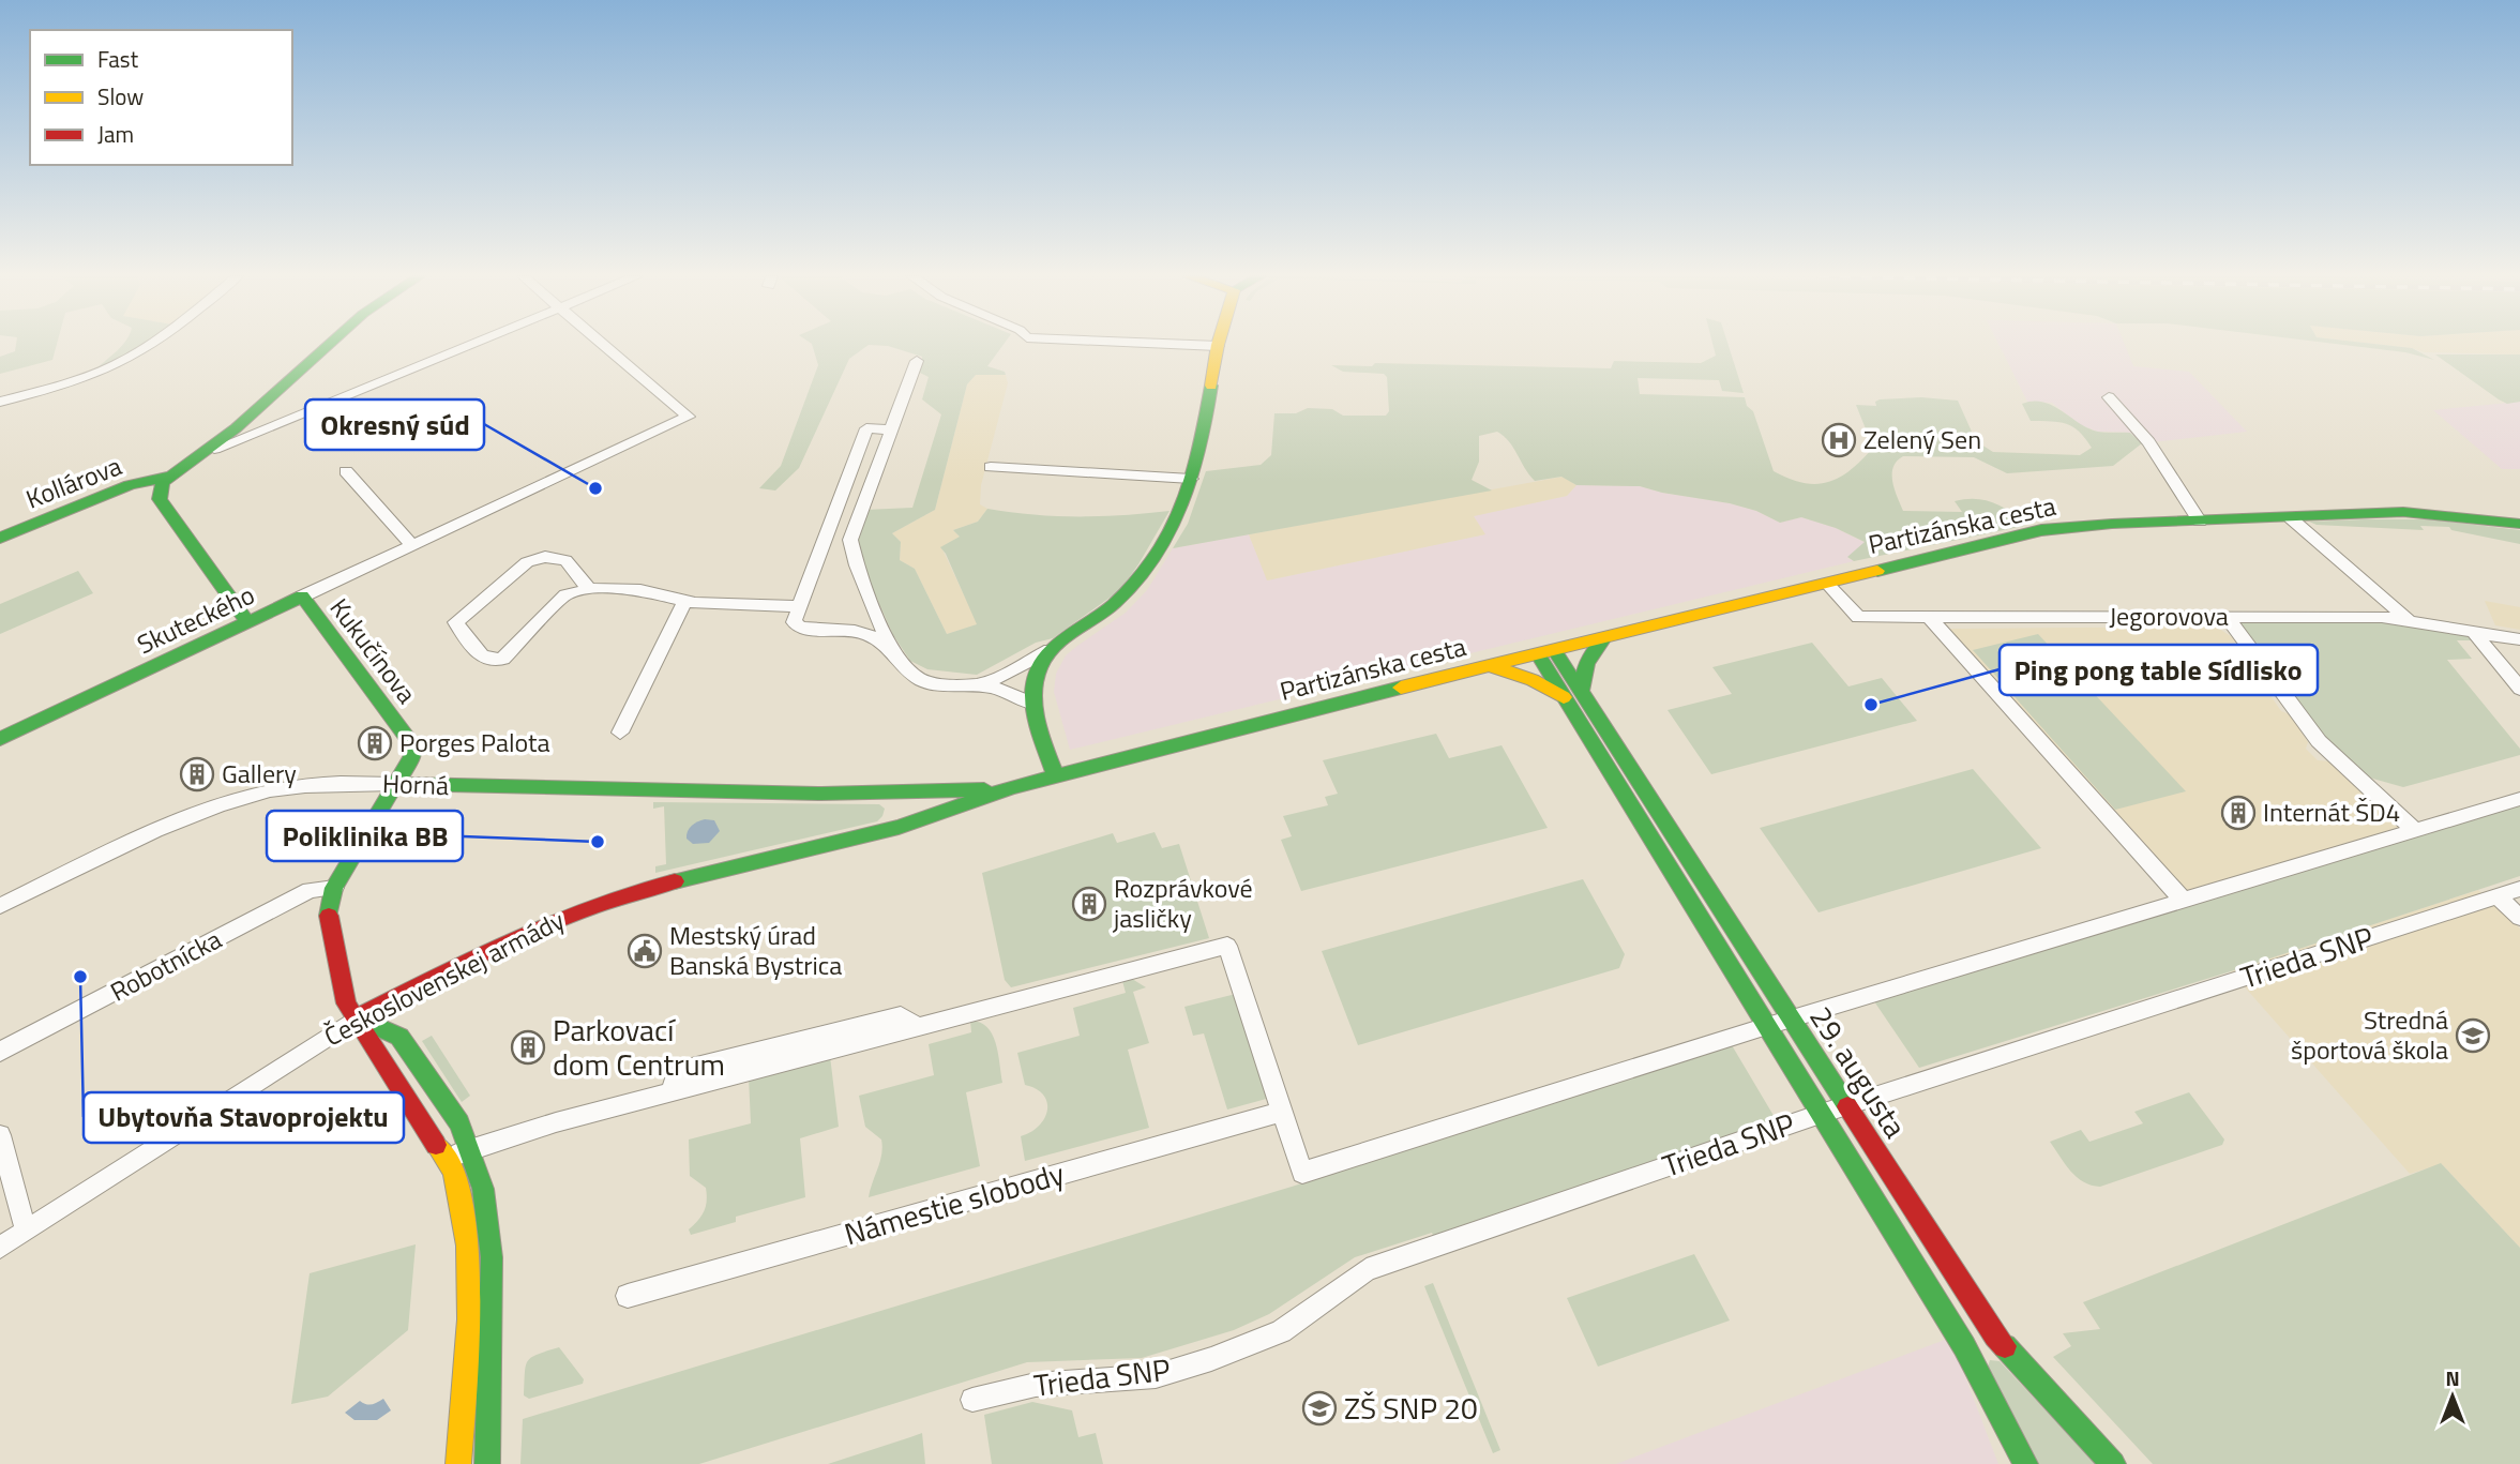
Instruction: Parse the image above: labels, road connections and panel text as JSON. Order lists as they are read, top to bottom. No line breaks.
{"streets":{"main road":["Kollárova","Partizánska cesta","Skuteckého","Kukučínova","Horná","Československej armády","29. augusta"],"street":["Jegorovova","Trieda SNP","Robotnícka","Námestie slobody"]},"crossings":[["Partizánska cesta","Horná"],["Partizánska cesta","Československej armády"],["Partizánska cesta","29. augusta"],["Skuteckého","Kukučínova"],["Kukučínova","Horná"],["Kukučínova","Robotnícka"],["Kukučínova","Československej armády"],["Horná","Československej armády"],["Trieda SNP","29. augusta"]],"places":{"hospital":["Zelený Sen"],"other":["Okresný súd","Ping pong table Sídlisko","Poliklinika BB","Ubytovňa Stavoprojektu"],"building":["Porges Palota","Gallery","Internát ŠD4","Rozprávkové jasličky","Parkovací dom Centrum"],"public building":["Mestský úrad Banská Bystrica"],"school or university":["Stredná športová škola","ZŠ SNP 20"]},"legend":["Fast","Slow","Jam"],"north":"top"}
